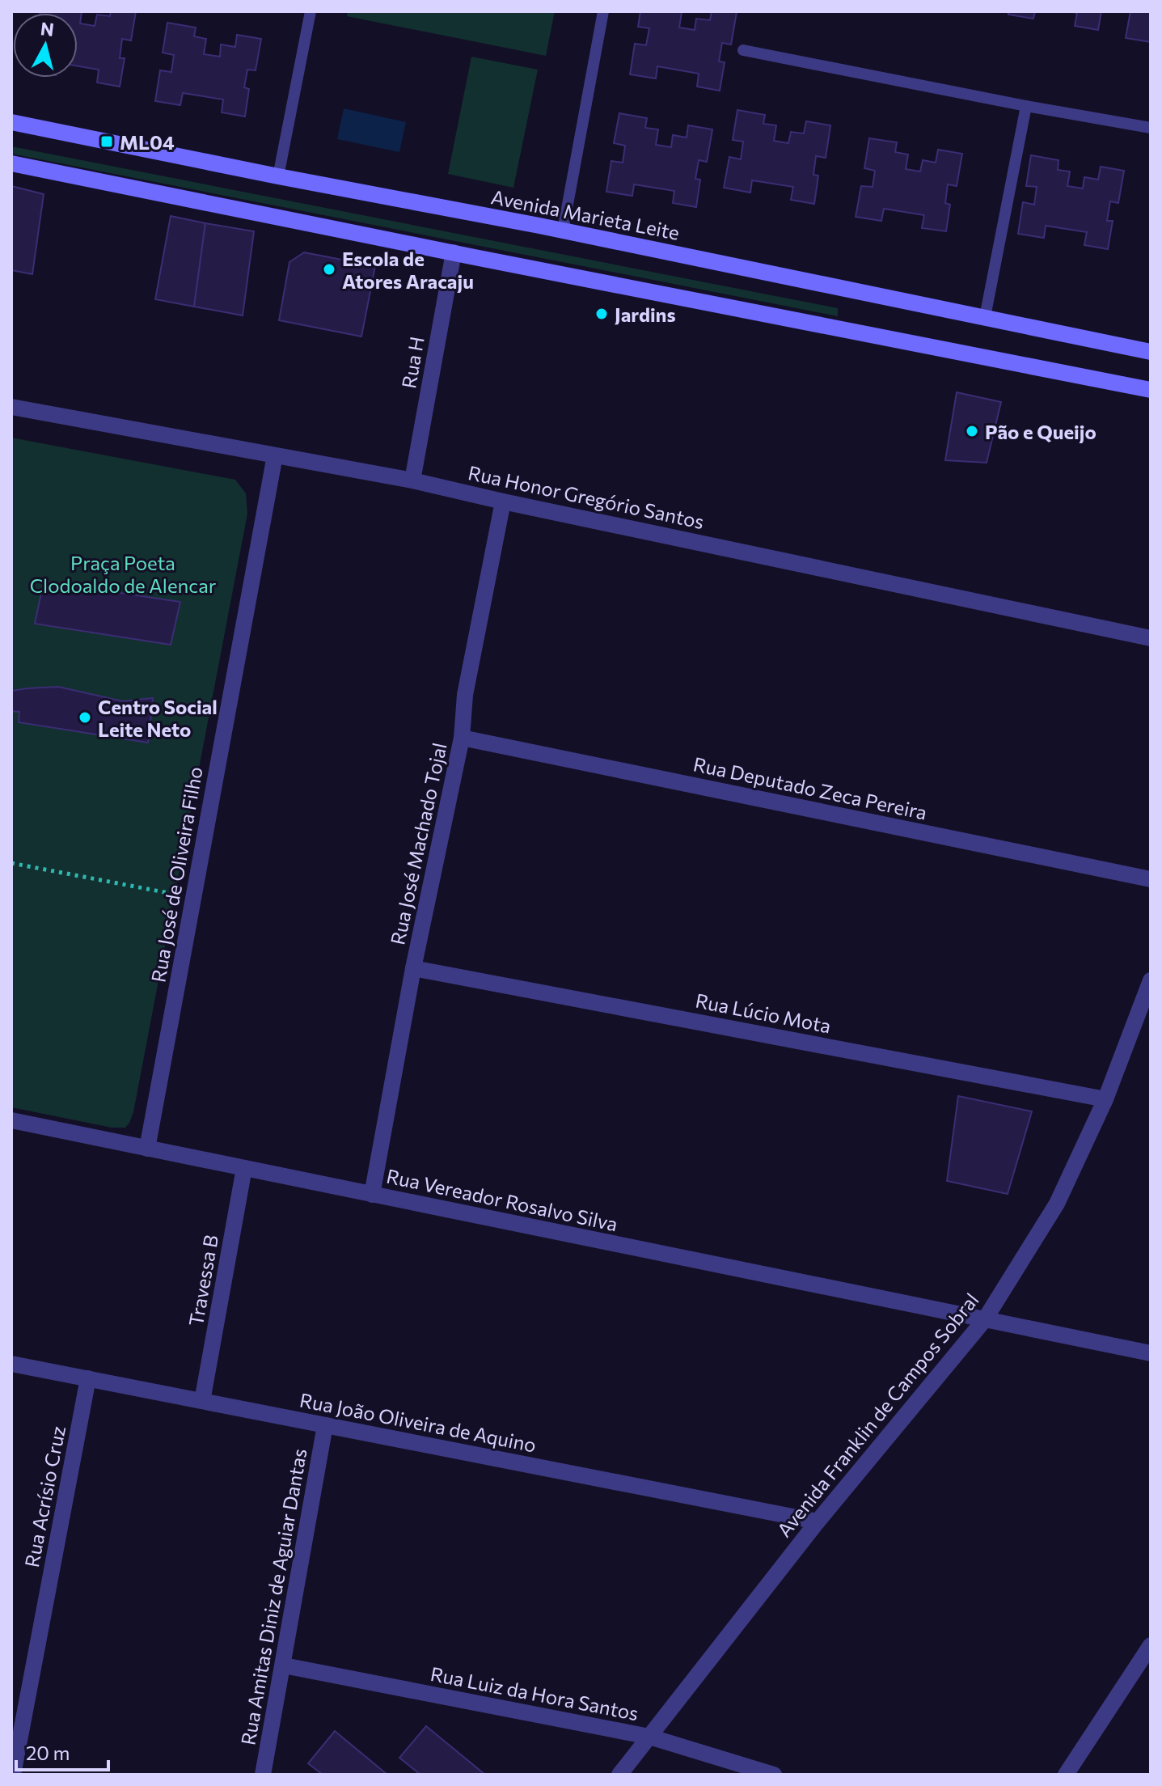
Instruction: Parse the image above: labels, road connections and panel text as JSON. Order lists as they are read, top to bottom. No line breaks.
{"streets":{"street":["Avenida Marieta Leite","Rua H","Rua Honor Gregório Santos","Rua Deputado Zeca Pereira","Rua José Machado Tojal","Rua José de Oliveira Filho","Rua Lúcio Mota","Rua Vereador Rosalvo Silva","Travessa B","Avenida Franklin de Campos Sobral","Rua João Oliveira de Aquino","Rua Acrísio Cruz","Rua Amitas Diniz de Aguiar Dantas","Rua Luiz da Hora Santos"]},"crossings":[["Rua H","Rua Honor Gregório Santos"],["Rua Honor Gregório Santos","Rua José Machado Tojal"],["Rua Honor Gregório Santos","Rua José de Oliveira Filho"],["Rua Deputado Zeca Pereira","Rua José Machado Tojal"],["Rua José Machado Tojal","Rua Lúcio Mota"],["Rua José Machado Tojal","Rua Vereador Rosalvo Silva"],["Rua José de Oliveira Filho","Rua Vereador Rosalvo Silva"],["Rua Lúcio Mota","Avenida Franklin de Campos Sobral"],["Rua Vereador Rosalvo Silva","Travessa B"],["Rua Vereador Rosalvo Silva","Avenida Franklin de Campos Sobral"],["Travessa B","Rua João Oliveira de Aquino"],["Avenida Franklin de Campos Sobral","Rua João Oliveira de Aquino"],["Avenida Franklin de Campos Sobral","Rua Luiz da Hora Santos"],["Rua João Oliveira de Aquino","Rua Acrísio Cruz"],["Rua João Oliveira de Aquino","Rua Amitas Diniz de Aguiar Dantas"],["Rua Amitas Diniz de Aguiar Dantas","Rua Luiz da Hora Santos"]],"parks":["Praça Poeta Clodoaldo de Alencar"],"places":{"transit":["ML04"],"other":["Escola de Atores Aracaju","Jardins","Pão e Queijo","Centro Social Leite Neto"]},"scale_bar":"20 m","north":"top"}
